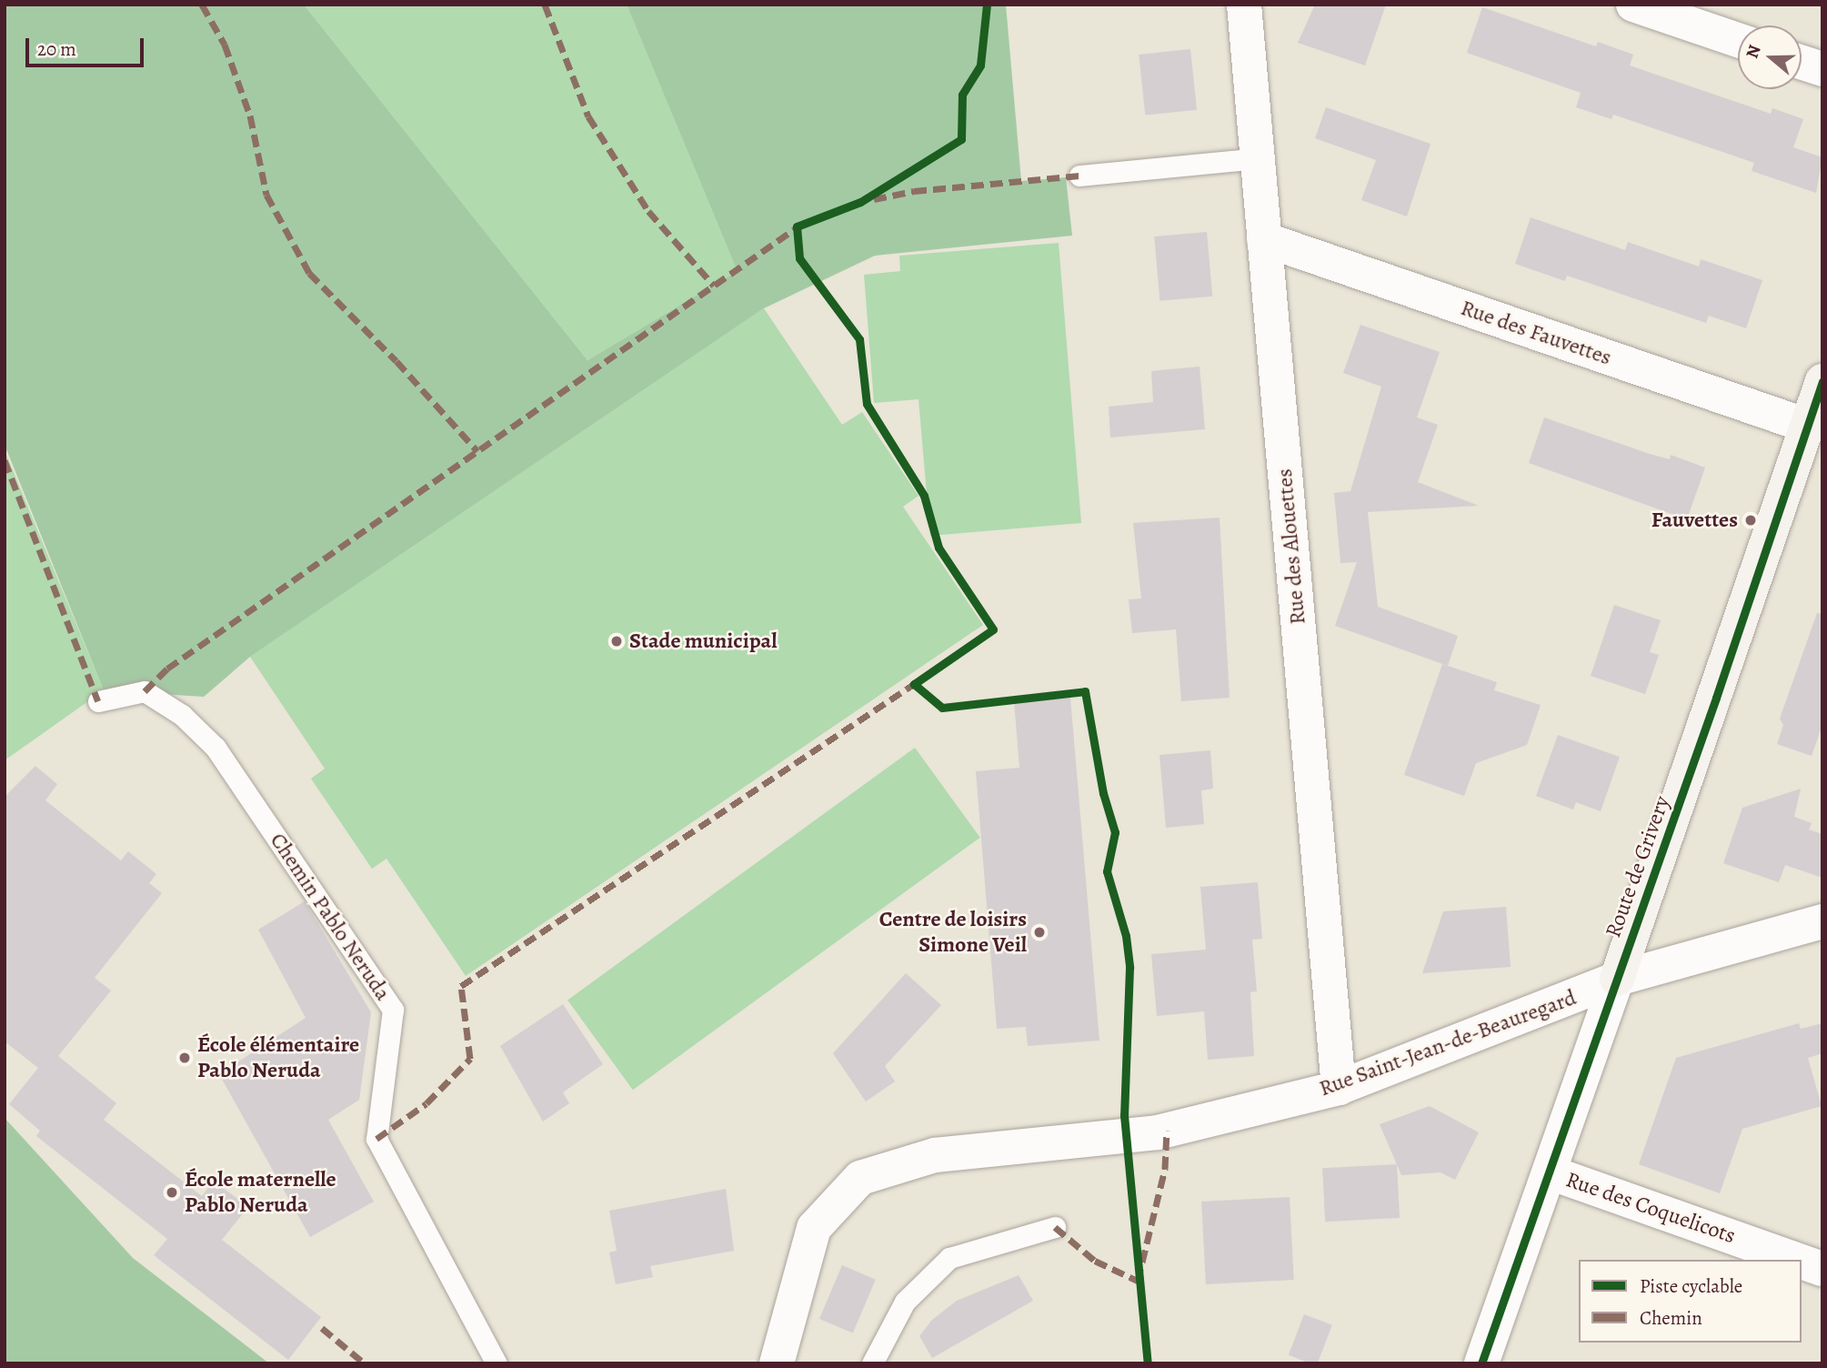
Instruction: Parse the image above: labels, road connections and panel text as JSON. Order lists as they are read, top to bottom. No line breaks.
{"streets":{"street":["Rue des Fauvettes","Rue des Alouettes","Route de Grivery","Rue Saint-Jean-de-Beauregard","Rue des Coquelicots"],"lane":["Chemin Pablo Neruda"]},"crossings":[["Rue des Fauvettes","Rue des Alouettes"],["Rue des Fauvettes","Route de Grivery"],["Rue des Alouettes","Rue Saint-Jean-de-Beauregard"],["Route de Grivery","Rue Saint-Jean-de-Beauregard"],["Route de Grivery","Rue des Coquelicots"]],"places":["Fauvettes","Stade municipal","Centre de loisirs Simone Veil","École élémentaire Pablo Neruda","École maternelle Pablo Neruda"],"legend":["Piste cyclable","Chemin"],"scale_bar":"20 m","north":"left"}
